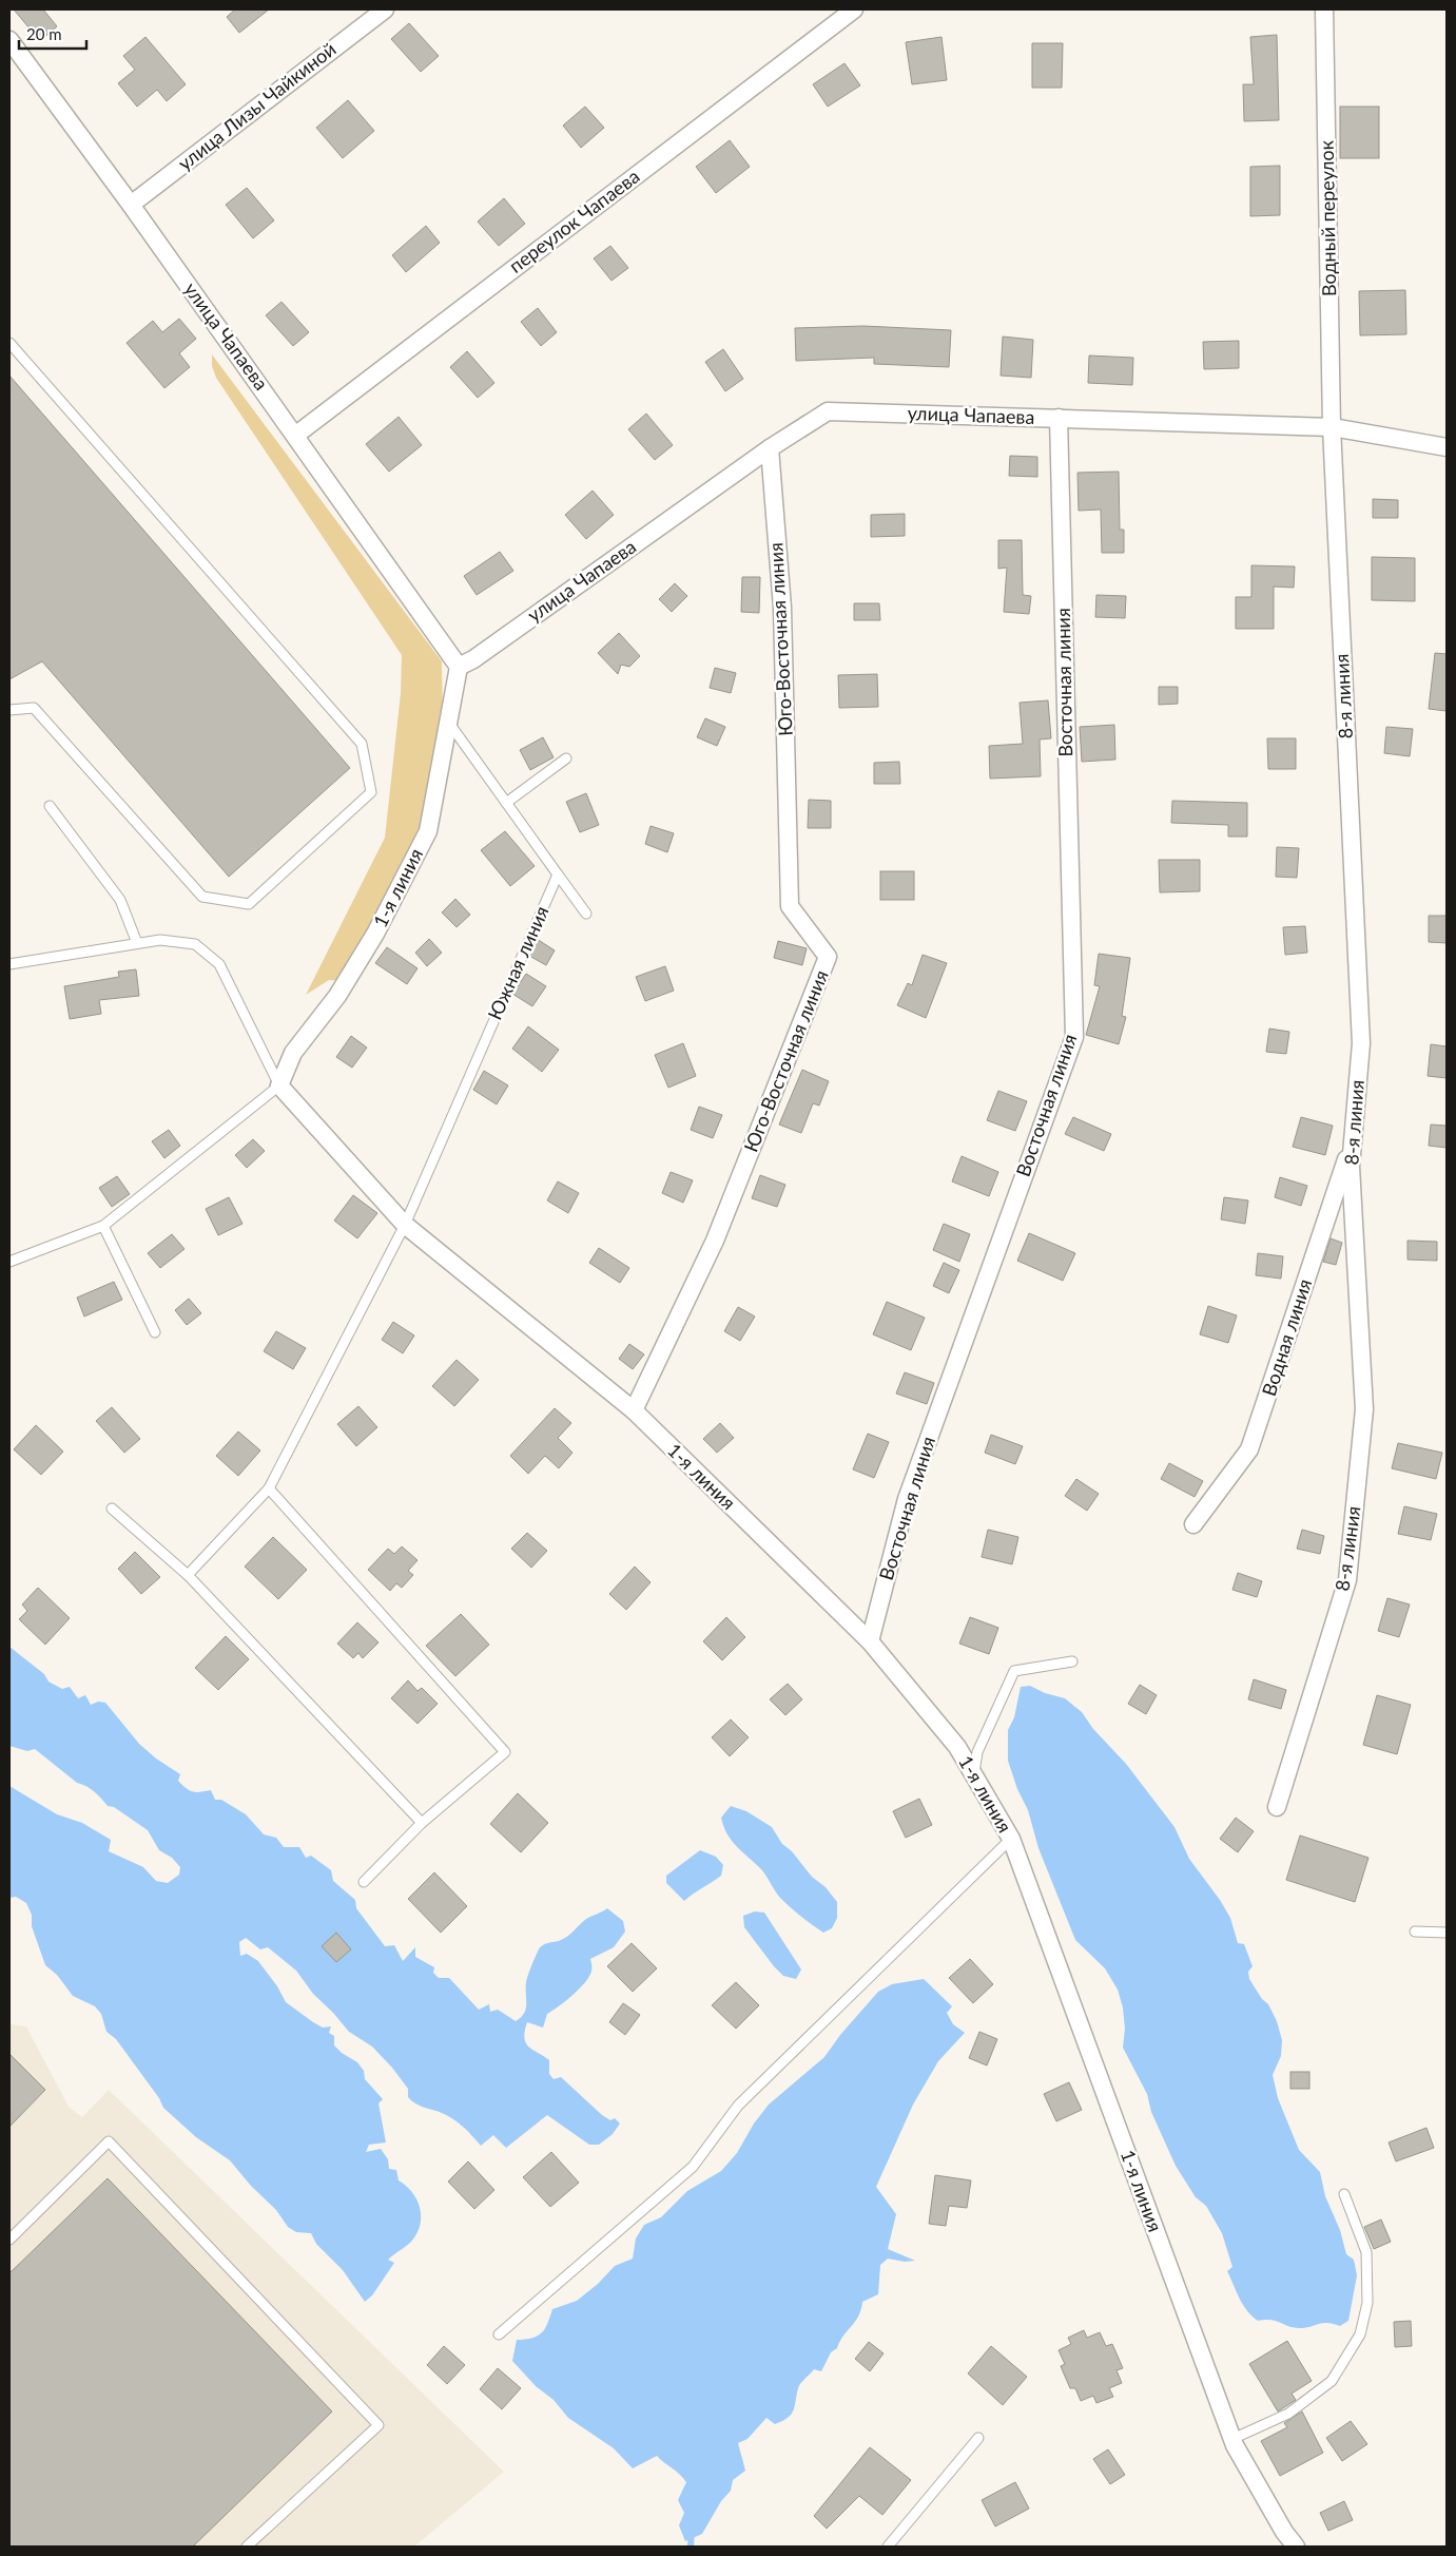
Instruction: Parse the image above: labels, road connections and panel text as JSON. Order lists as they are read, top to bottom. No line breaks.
{"streets":{"street":["улица Лизы Чайкиной","Водный переулок","переулок Чапаева","улица Чапаева","Юго-Восточная линия","Восточная линия","8-я линия","1-я линия","Водная линия"],"lane":["Южная линия"]},"crossings":[["улица Лизы Чайкиной","улица Чапаева"],["Водный переулок","улица Чапаева"],["Водный переулок","8-я линия"],["переулок Чапаева","улица Чапаева"],["улица Чапаева","Юго-Восточная линия"],["улица Чапаева","Восточная линия"],["улица Чапаева","8-я линия"],["улица Чапаева","1-я линия"],["Юго-Восточная линия","1-я линия"],["Восточная линия","1-я линия"],["8-я линия","Водная линия"],["1-я линия","Южная линия"]],"scale_bar":"20 m"}
